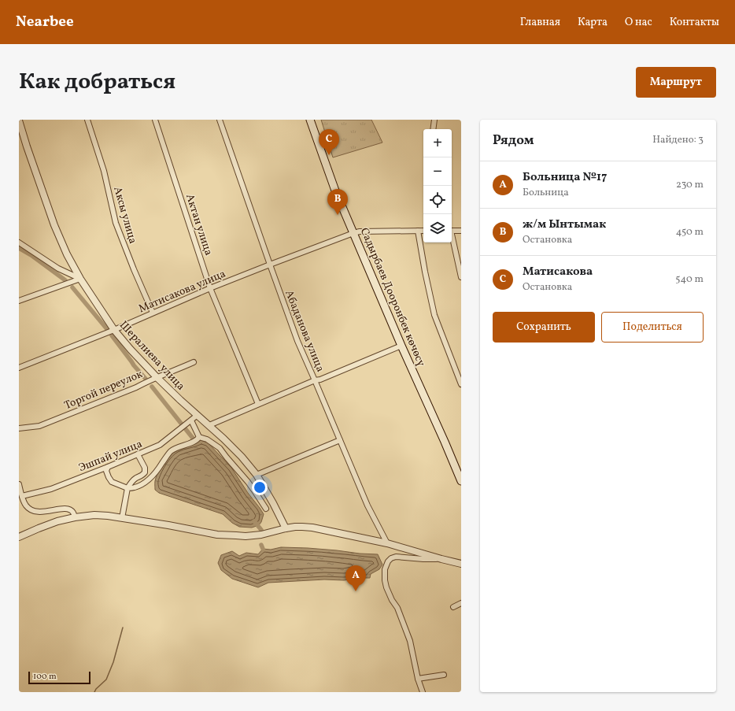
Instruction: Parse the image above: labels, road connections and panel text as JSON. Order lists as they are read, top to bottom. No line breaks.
{"streets":{"main road":["Садырбаев Дооронбек көчөсү"],"street":["Аксы улица","Актан улица","Матисакова улица","Абаданова улица","Шералиева улица","Торгой переулок","Эшпай улица"]},"crossings":[["Аксы улица","Матисакова улица"],["Актан улица","Матисакова улица"],["Матисакова улица","Садырбаев Дооронбек көчөсү"],["Матисакова улица","Абаданова улица"],["Матисакова улица","Шералиева улица"],["Шералиева улица","Торгой переулок"],["Шералиева улица","Эшпай улица"]],"scale_bar":"100 m","page":{"header":"Nearbee","nav":["Главная","Карта","О нас","Контакты"],"title":"Как добраться","buttons":["Маршрут",["Сохранить","Поделиться"]],"heading":["Рядом","Найдено: 3"],"map_buttons":["+","−"],"pins":["C","B","A"],"list":[{"mark":"A","name":"Больница №17","note":"Больница","value":"230 m"},{"mark":"B","name":"ж/м Ынтымак","note":"Остановка","value":"450 m"},{"mark":"C","name":"Матисакова","note":"Остановка","value":"540 m"}],"scale":"100 m"}}
